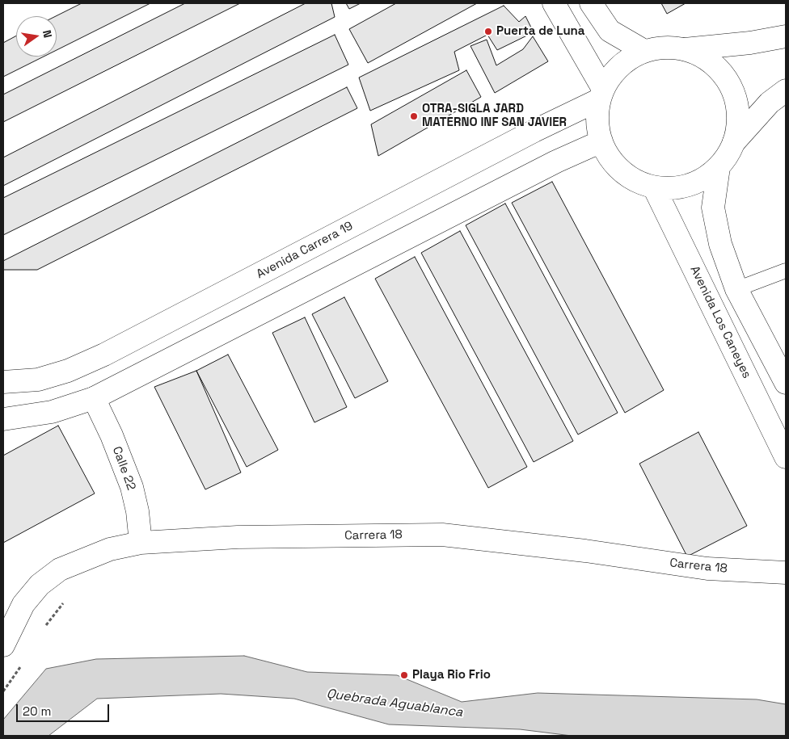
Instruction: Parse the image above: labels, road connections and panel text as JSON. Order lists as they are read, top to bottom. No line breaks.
{"streets":{"street":["Avenida Carrera 19","Avenida Los Caneyes","Calle 22","Carrera 18"]},"crossings":[["Avenida Carrera 19","Avenida Los Caneyes"],["Calle 22","Carrera 18"]],"water":["Quebrada Aguablanca"],"places":["Puerta de Luna","OTRA-SIGLA JARD MATERNO INF SAN JAVIER","Playa Rio Frio"],"scale_bar":"20 m","north":"right"}
